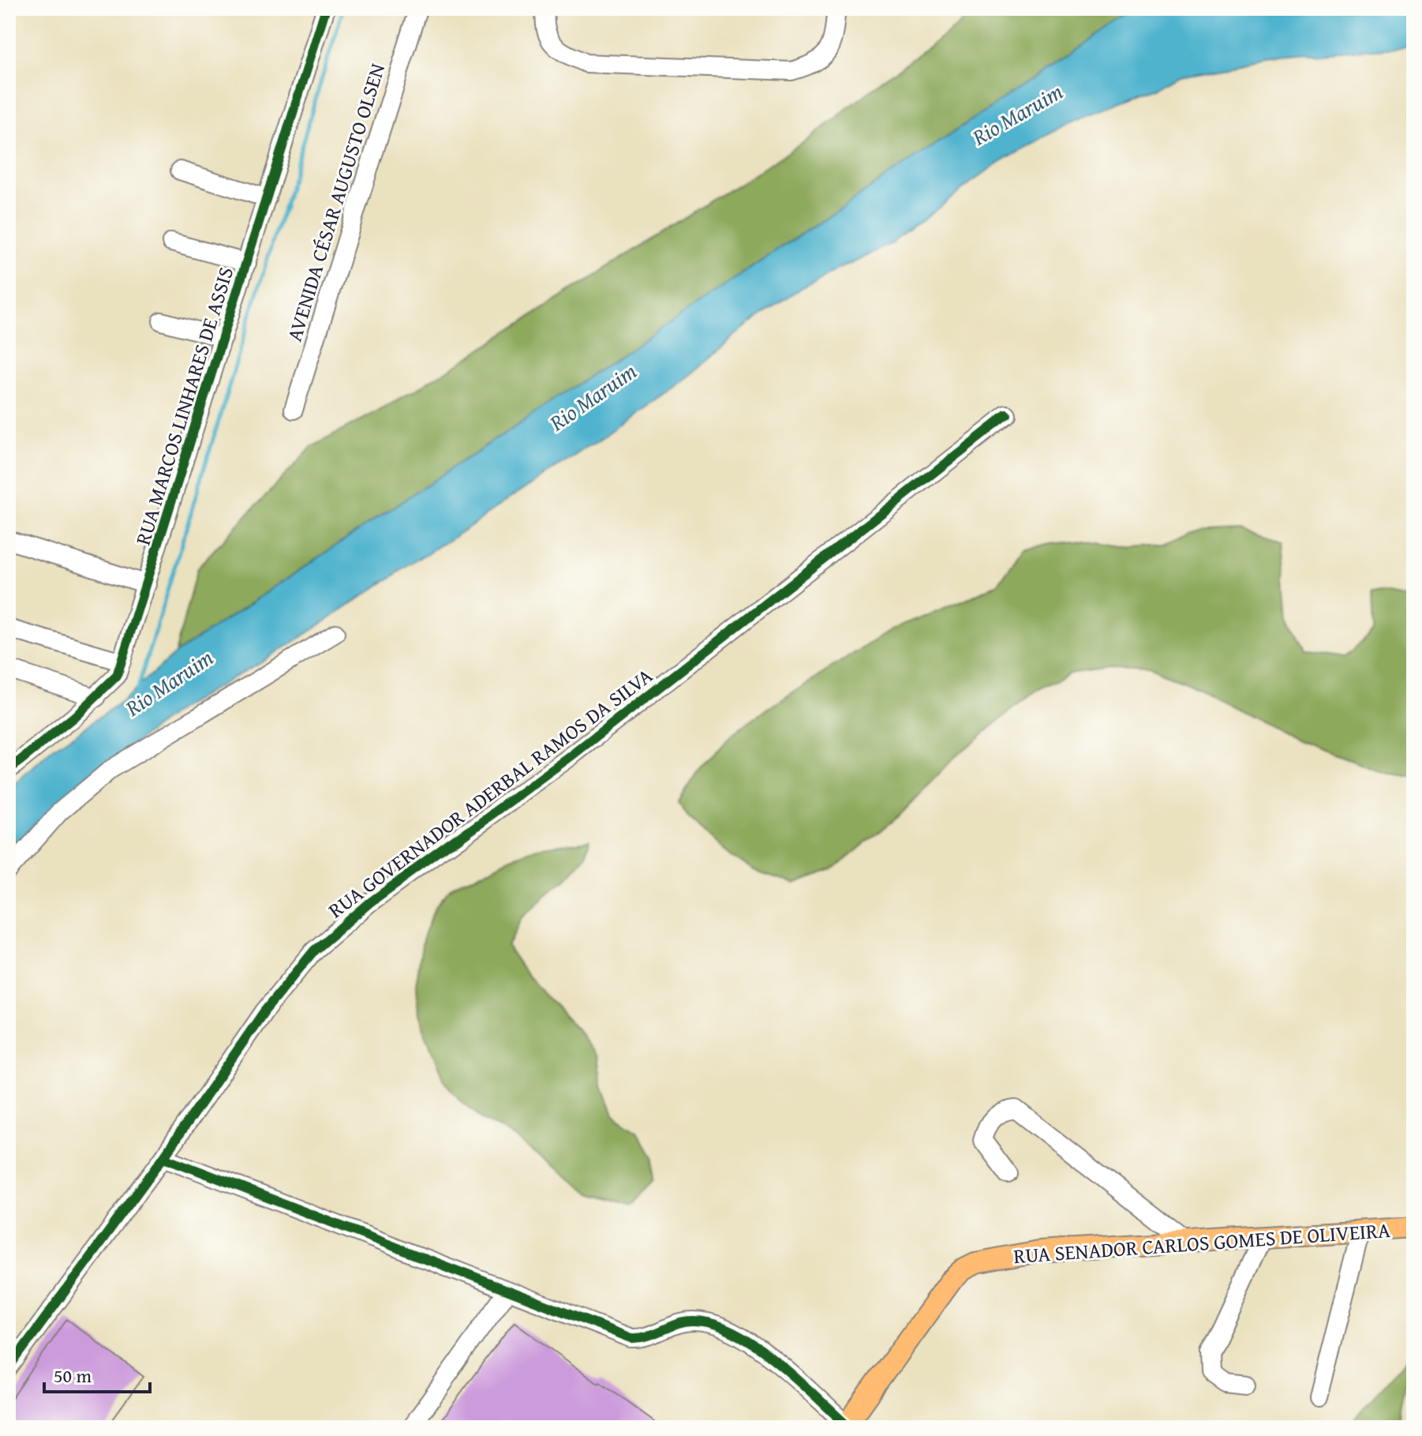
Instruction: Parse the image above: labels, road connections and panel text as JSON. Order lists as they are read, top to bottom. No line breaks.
{"streets":{"main road":["RUA SENADOR CARLOS GOMES DE OLIVEIRA"],"street":["AVENIDA CÉSAR AUGUSTO OLSEN","RUA MARCOS LINHARES DE ASSIS","RUA GOVERNADOR ADERBAL RAMOS DA SILVA"]},"water":["Rio Maruim"],"scale_bar":"50 m"}
